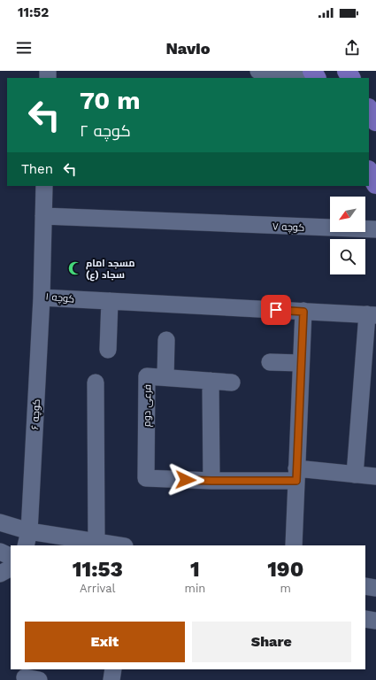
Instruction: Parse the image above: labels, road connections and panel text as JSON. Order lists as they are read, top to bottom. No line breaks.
{"streets":{"street":["کوچه ۷","کوچه ۱","فرعی دوم","کوچه ۶"]},"crossings":[["کوچه ۷","کوچه ۱"],["کوچه ۱","کوچه ۶"]],"places":{"mosque":["مسجد امام سجاد (ع)"]},"north":"bottom left","page":{"status":"11:52","header":"Navio","turn":["70 m","کوچه ۲"],"then":"Then","eta":["11:53","Arrival","1","min","190","m"],"buttons":["Exit","Share"]}}
